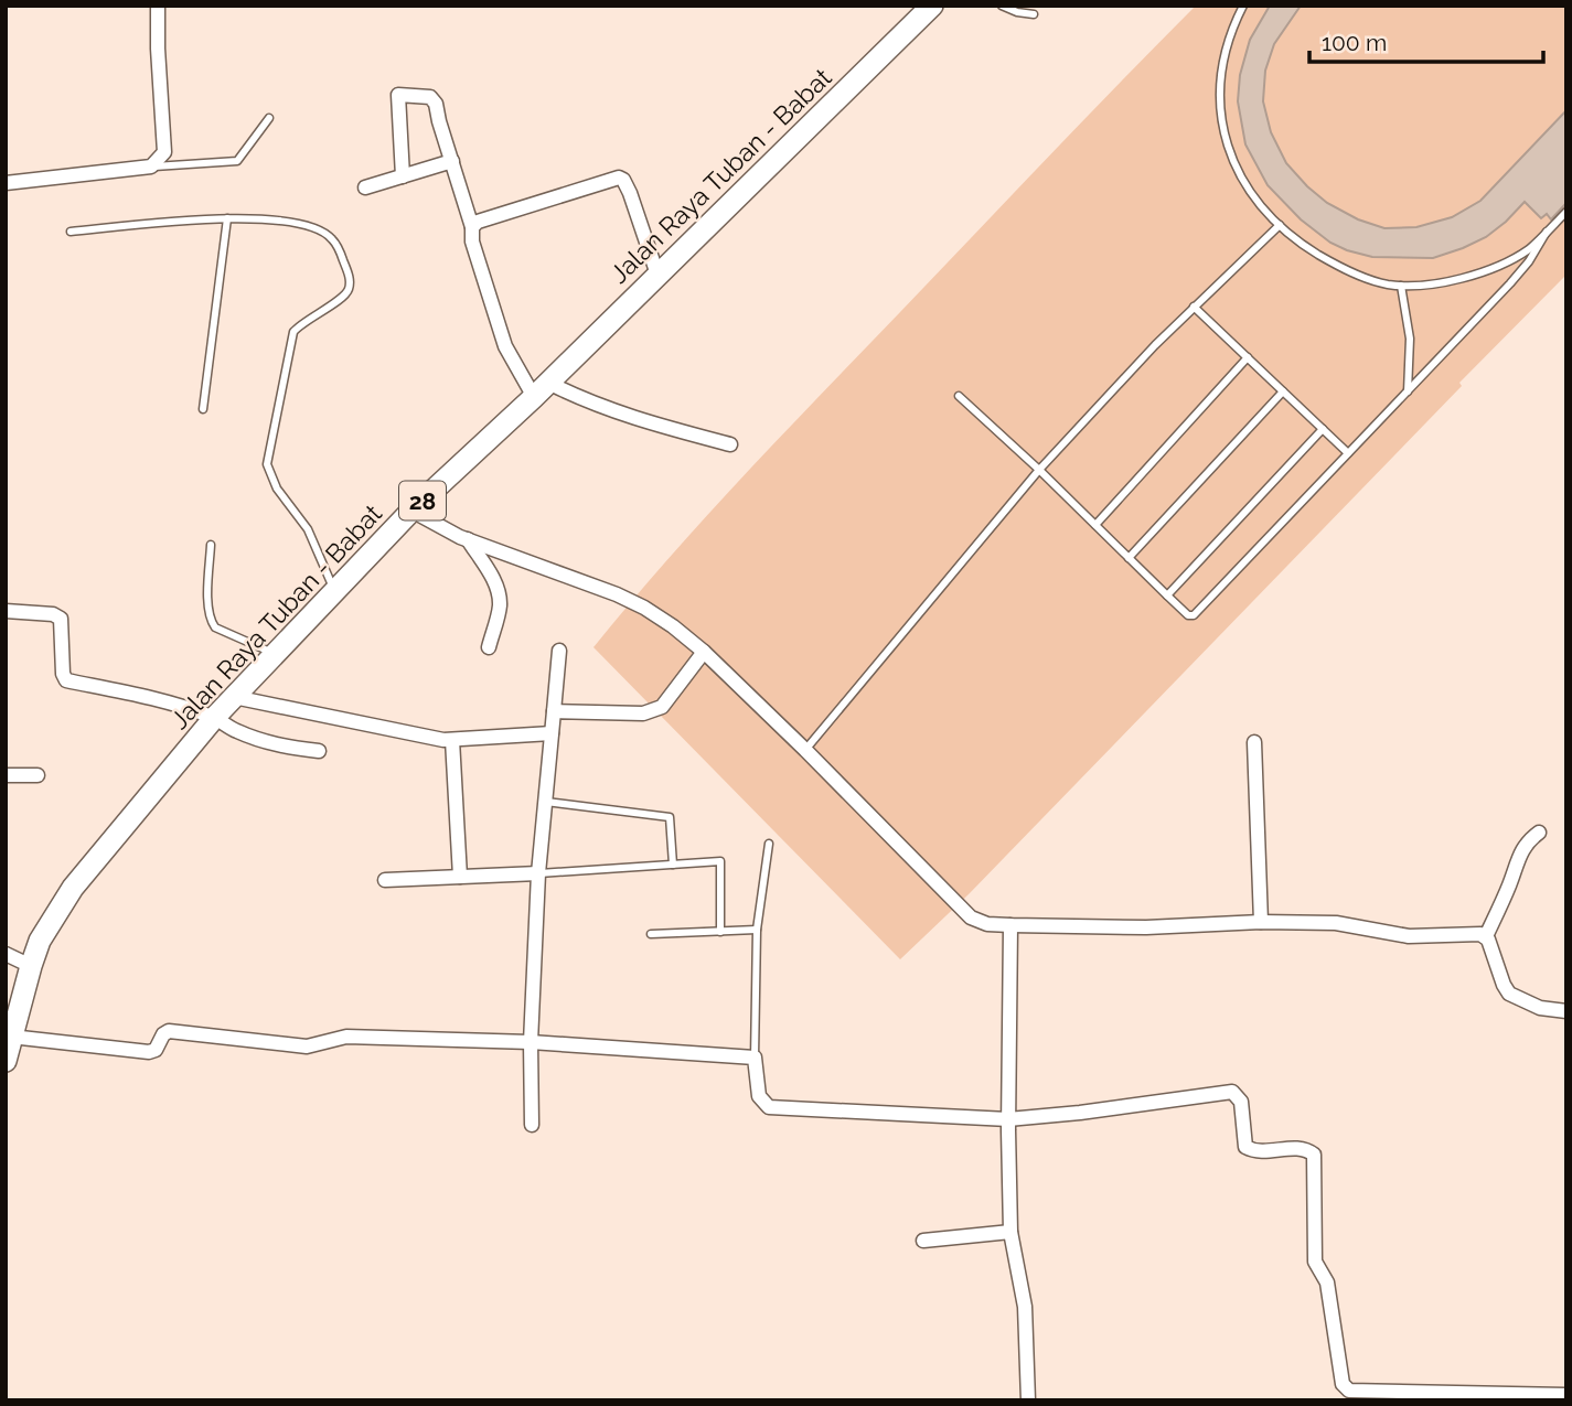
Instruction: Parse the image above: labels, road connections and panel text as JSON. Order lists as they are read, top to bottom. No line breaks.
{"streets":{"highway":["Jalan Raya Tuban - Babat","28"]},"scale_bar":"100 m"}
